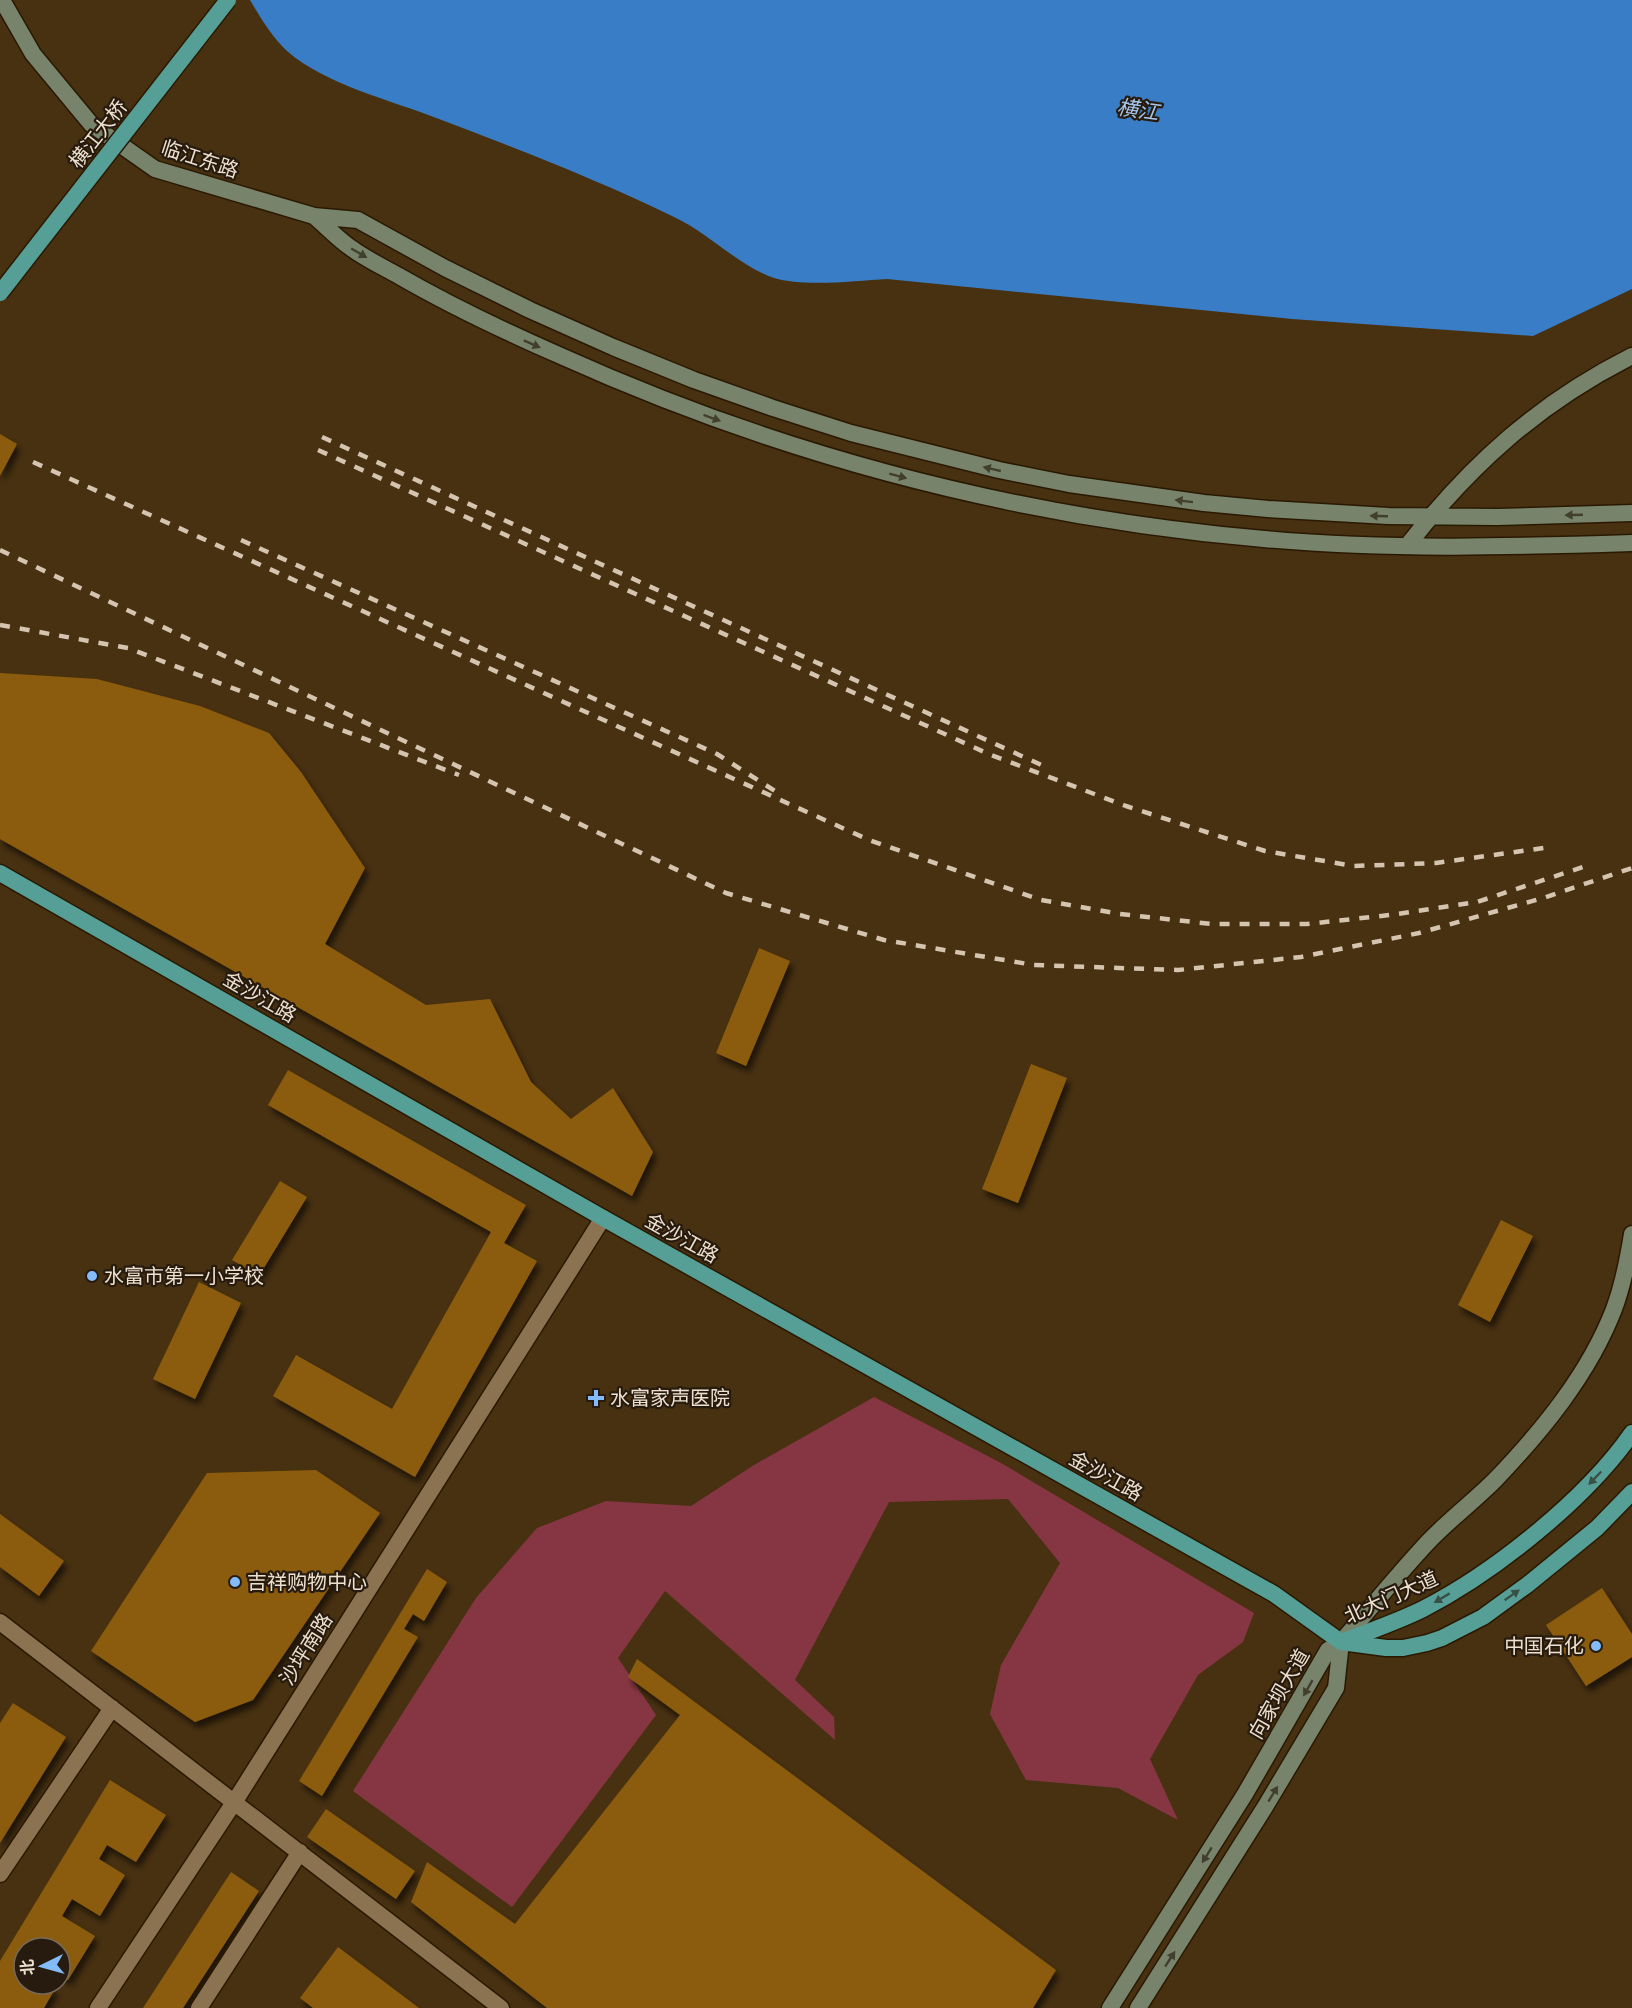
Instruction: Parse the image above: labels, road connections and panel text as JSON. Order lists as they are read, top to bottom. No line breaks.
{"streets":{"highway":["横江大桥","金沙江路","北大门大道"],"main road":["临江东路","向家坝大道"],"street":["沙坪南路"]},"crossings":[["金沙江路","北大门大道"],["金沙江路","沙坪南路"],["金沙江路","向家坝大道"],["北大门大道","向家坝大道"]],"water":["横江"],"places":{"other":["水富市第一小学校","吉祥购物中心","中国石化"],"health":["水富家声医院"]},"north":"left"}
